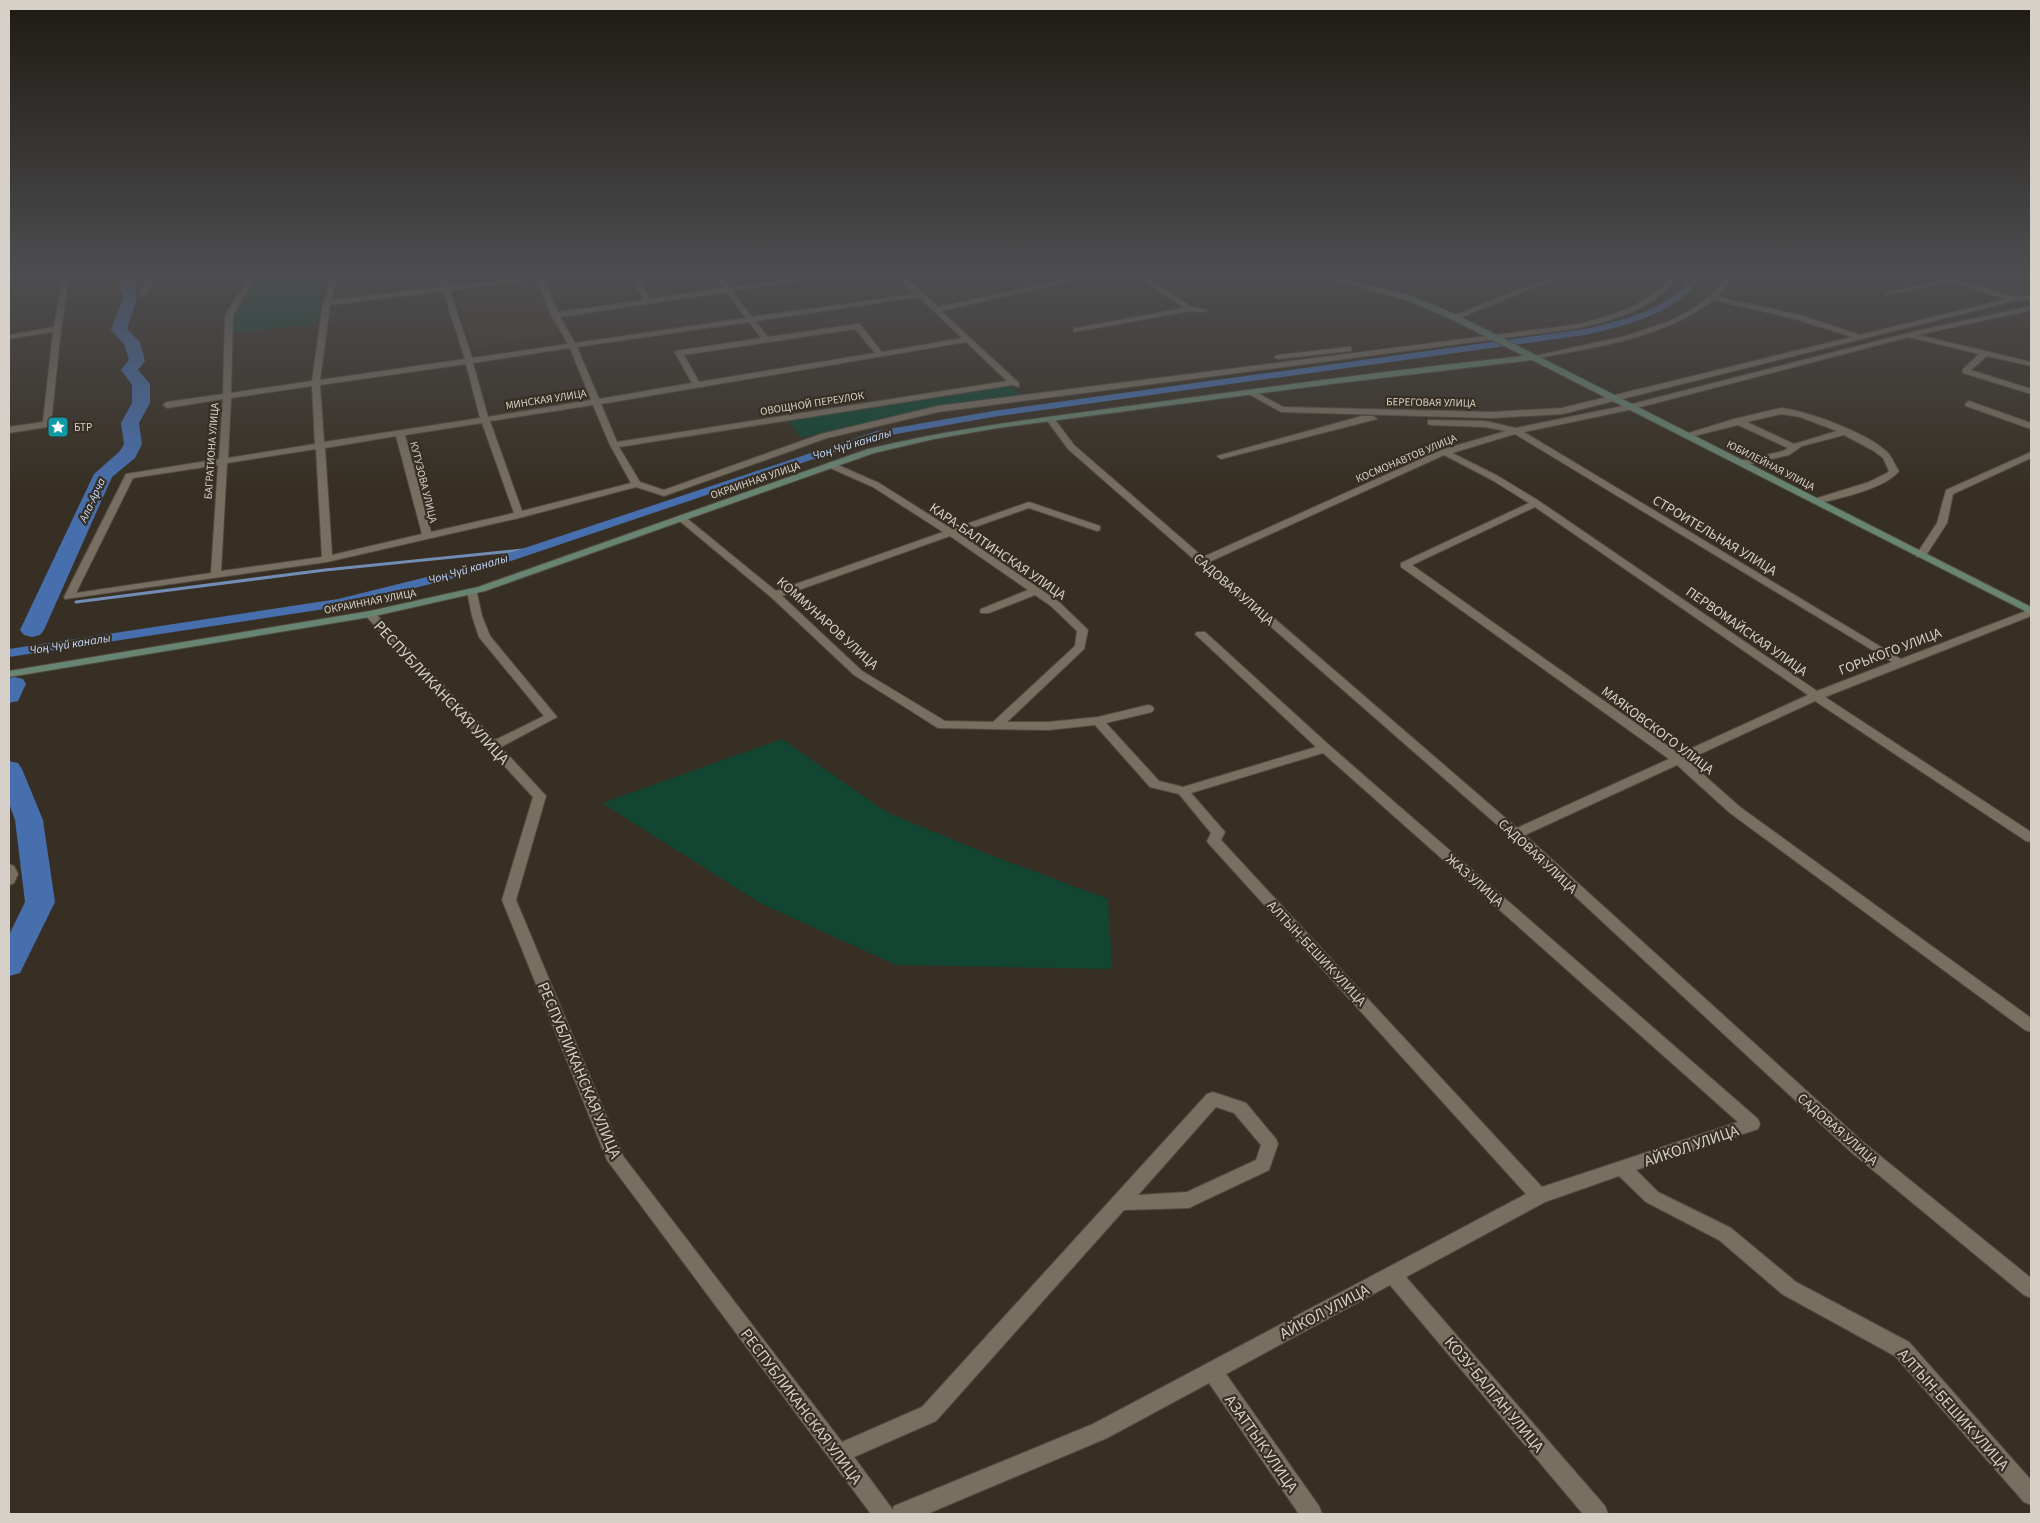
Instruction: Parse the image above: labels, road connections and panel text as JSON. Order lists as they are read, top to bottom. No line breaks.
{"streets":{"street":["МИНСКАЯ УЛИЦА","БЕРЕГОВАЯ УЛИЦА","ОВОЩНОЙ ПЕРЕУЛОК","БАГРАТИОНА УЛИЦА","КОСМОНАВТОВ УЛИЦА","ЮБИЛЕЙНАЯ УЛИЦА","ОКРАИННАЯ УЛИЦА","КУТУЗОВА УЛИЦА","СТРОИТЕЛЬНАЯ УЛИЦА","КАРА-БАЛТИНСКАЯ УЛИЦА","САДОВАЯ УЛИЦА","КОММУНАРОВ УЛИЦА","ПЕРВОМАЙСКАЯ УЛИЦА","ГОРЬКОГО УЛИЦА","РЕСПУБЛИКАНСКАЯ УЛИЦА","МАЯКОВСКОГО УЛИЦА","ЖАЗ УЛИЦА","АЛТЫН-БЕШИК УЛИЦА","АЙКОЛ УЛИЦА","КОЗУ-БАЛГАН УЛИЦА","АЗАТТЫК УЛИЦА"]},"crossings":[["МИНСКАЯ УЛИЦА","БАГРАТИОНА УЛИЦА"],["МИНСКАЯ УЛИЦА","КУТУЗОВА УЛИЦА"],["БЕРЕГОВАЯ УЛИЦА","КОСМОНАВТОВ УЛИЦА"],["БЕРЕГОВАЯ УЛИЦА","ЮБИЛЕЙНАЯ УЛИЦА"],["БЕРЕГОВАЯ УЛИЦА","ОКРАИННАЯ УЛИЦА"],["БЕРЕГОВАЯ УЛИЦА","СТРОИТЕЛЬНАЯ УЛИЦА"],["КОСМОНАВТОВ УЛИЦА","ЮБИЛЕЙНАЯ УЛИЦА"],["КОСМОНАВТОВ УЛИЦА","СТРОИТЕЛЬНАЯ УЛИЦА"],["КОСМОНАВТОВ УЛИЦА","САДОВАЯ УЛИЦА"],["КОСМОНАВТОВ УЛИЦА","ПЕРВОМАЙСКАЯ УЛИЦА"],["ЮБИЛЕЙНАЯ УЛИЦА","ОКРАИННАЯ УЛИЦА"],["ЮБИЛЕЙНАЯ УЛИЦА","ГОРЬКОГО УЛИЦА"],["ОКРАИННАЯ УЛИЦА","КАРА-БАЛТИНСКАЯ УЛИЦА"],["ОКРАИННАЯ УЛИЦА","САДОВАЯ УЛИЦА"],["ОКРАИННАЯ УЛИЦА","КОММУНАРОВ УЛИЦА"],["ОКРАИННАЯ УЛИЦА","РЕСПУБЛИКАНСКАЯ УЛИЦА"],["СТРОИТЕЛЬНАЯ УЛИЦА","ГОРЬКОГО УЛИЦА"],["КАРА-БАЛТИНСКАЯ УЛИЦА","КОММУНАРОВ УЛИЦА"],["САДОВАЯ УЛИЦА","ГОРЬКОГО УЛИЦА"],["ПЕРВОМАЙСКАЯ УЛИЦА","ГОРЬКОГО УЛИЦА"],["ПЕРВОМАЙСКАЯ УЛИЦА","МАЯКОВСКОГО УЛИЦА"],["ГОРЬКОГО УЛИЦА","МАЯКОВСКОГО УЛИЦА"],["ЖАЗ УЛИЦА","АЙКОЛ УЛИЦА"],["АЛТЫН-БЕШИК УЛИЦА","АЙКОЛ УЛИЦА"],["АЙКОЛ УЛИЦА","КОЗУ-БАЛГАН УЛИЦА"],["АЙКОЛ УЛИЦА","АЗАТТЫК УЛИЦА"]],"water":["Чоң Чүй каналы","Ала-Арча"],"places":{"place":["БТР"]}}
